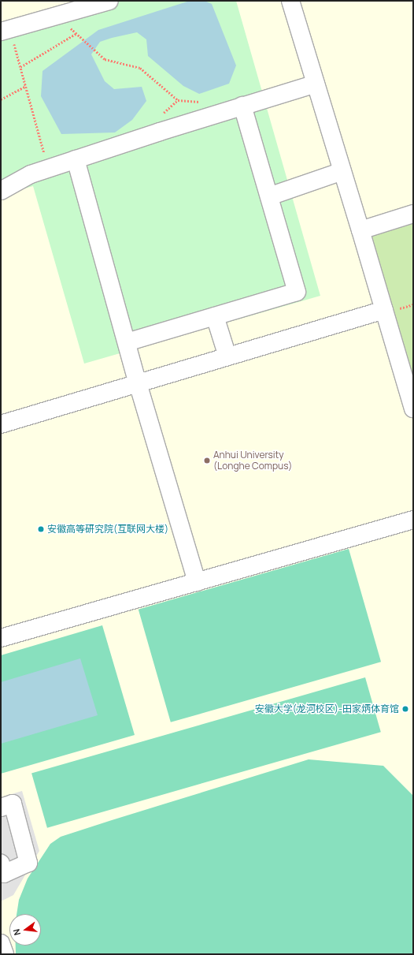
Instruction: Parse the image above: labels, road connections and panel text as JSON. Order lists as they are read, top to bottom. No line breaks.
{"places":["Anhui University (Longhe Compus)","安徽高等研究院(互联网大楼)","安徽大学(龙河校区)-田家炳体育馆"],"north":"left"}
